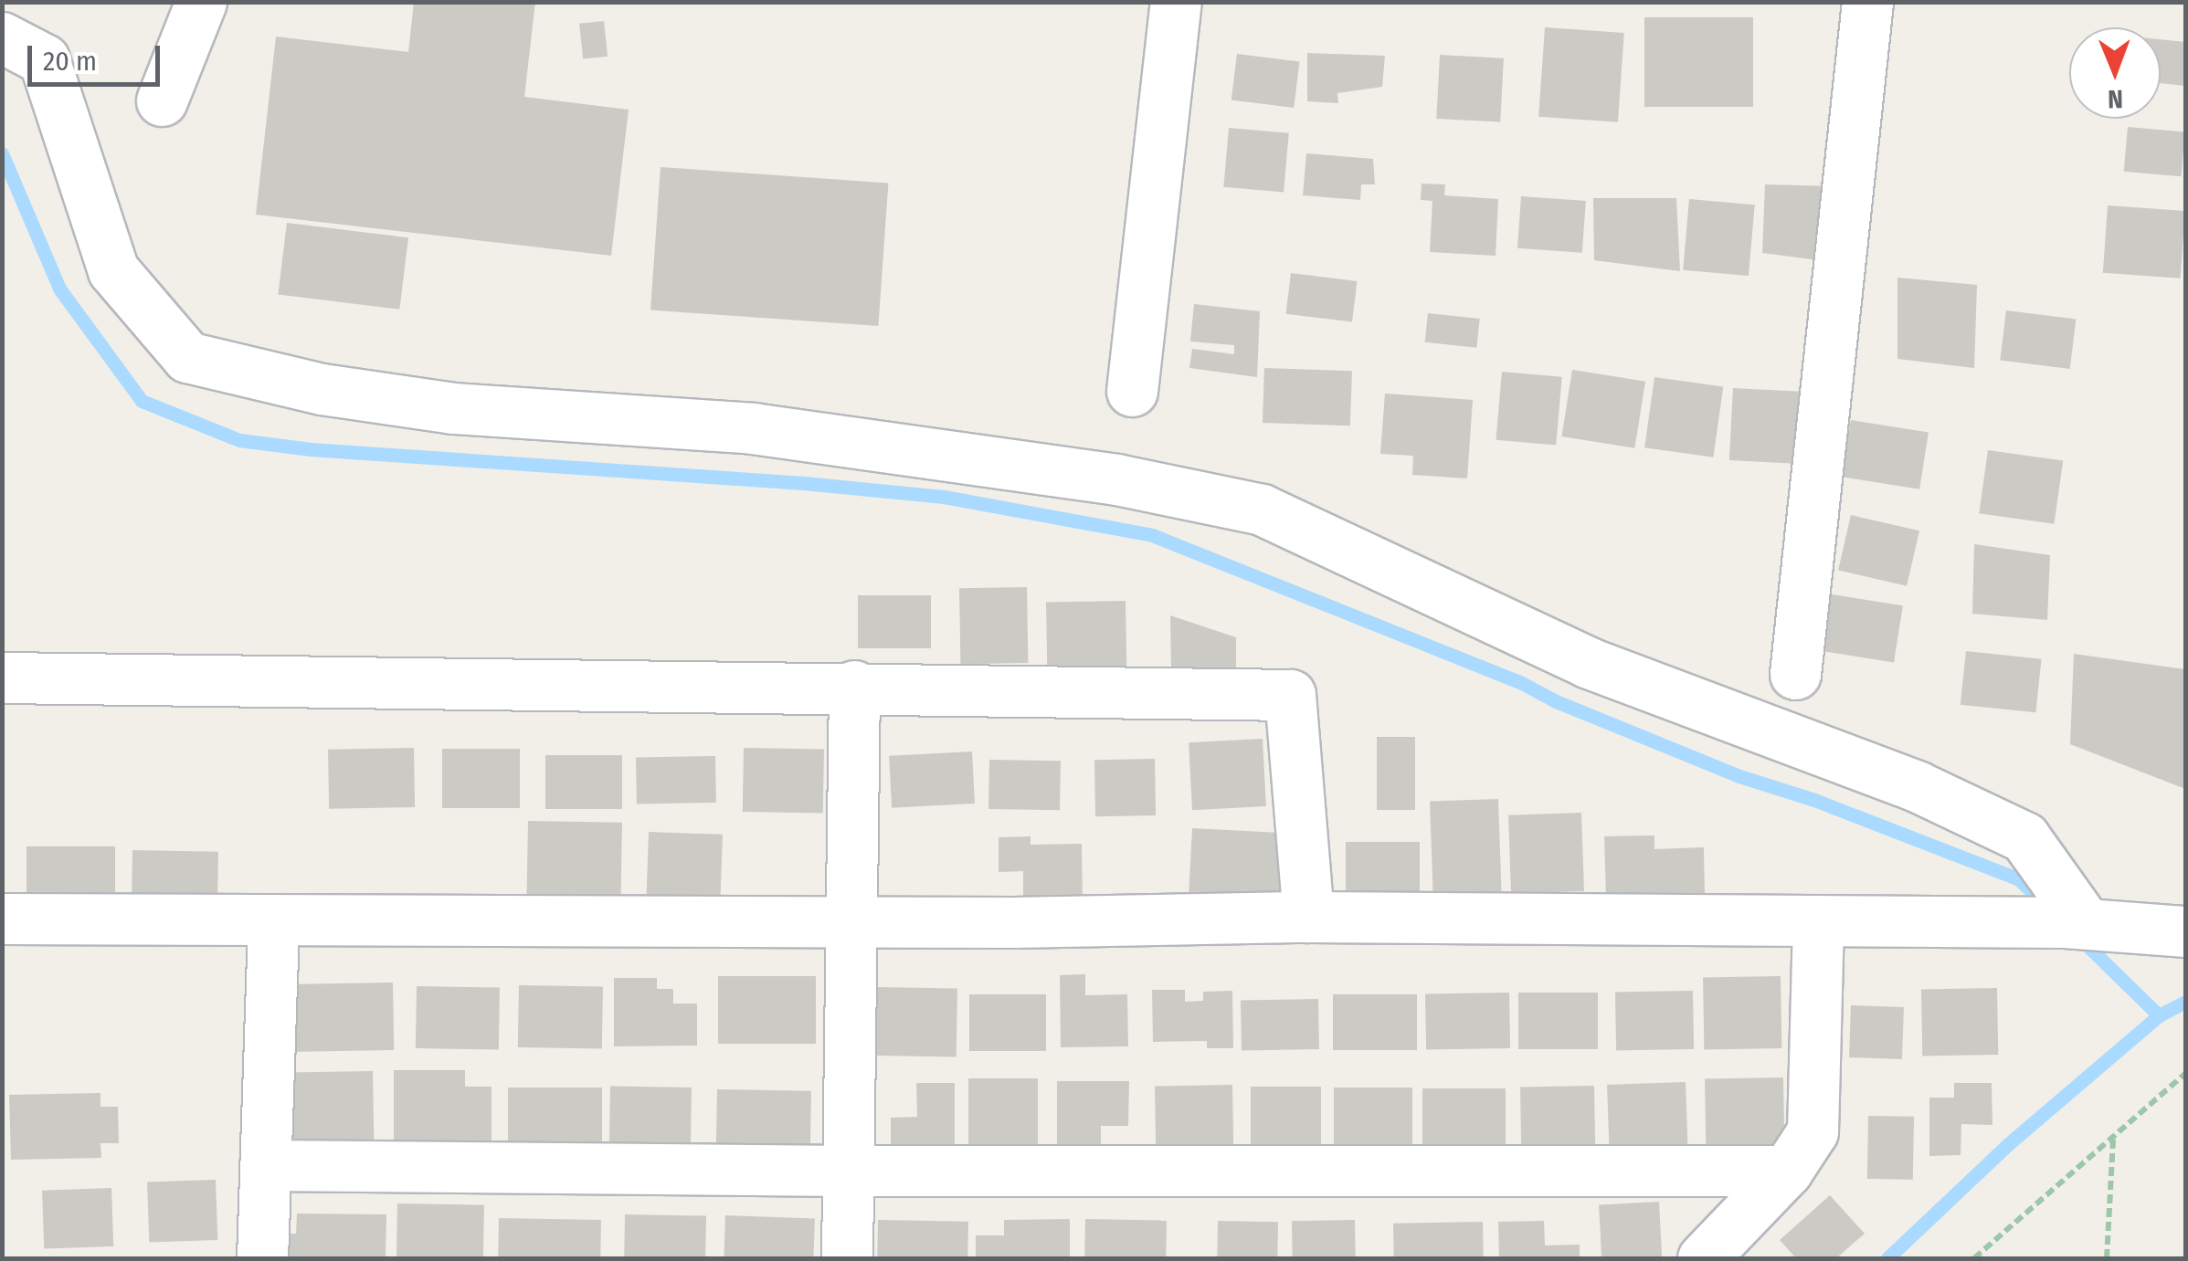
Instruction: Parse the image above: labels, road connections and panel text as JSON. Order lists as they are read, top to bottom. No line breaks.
{"scale_bar":"20 m","north":"bottom"}
